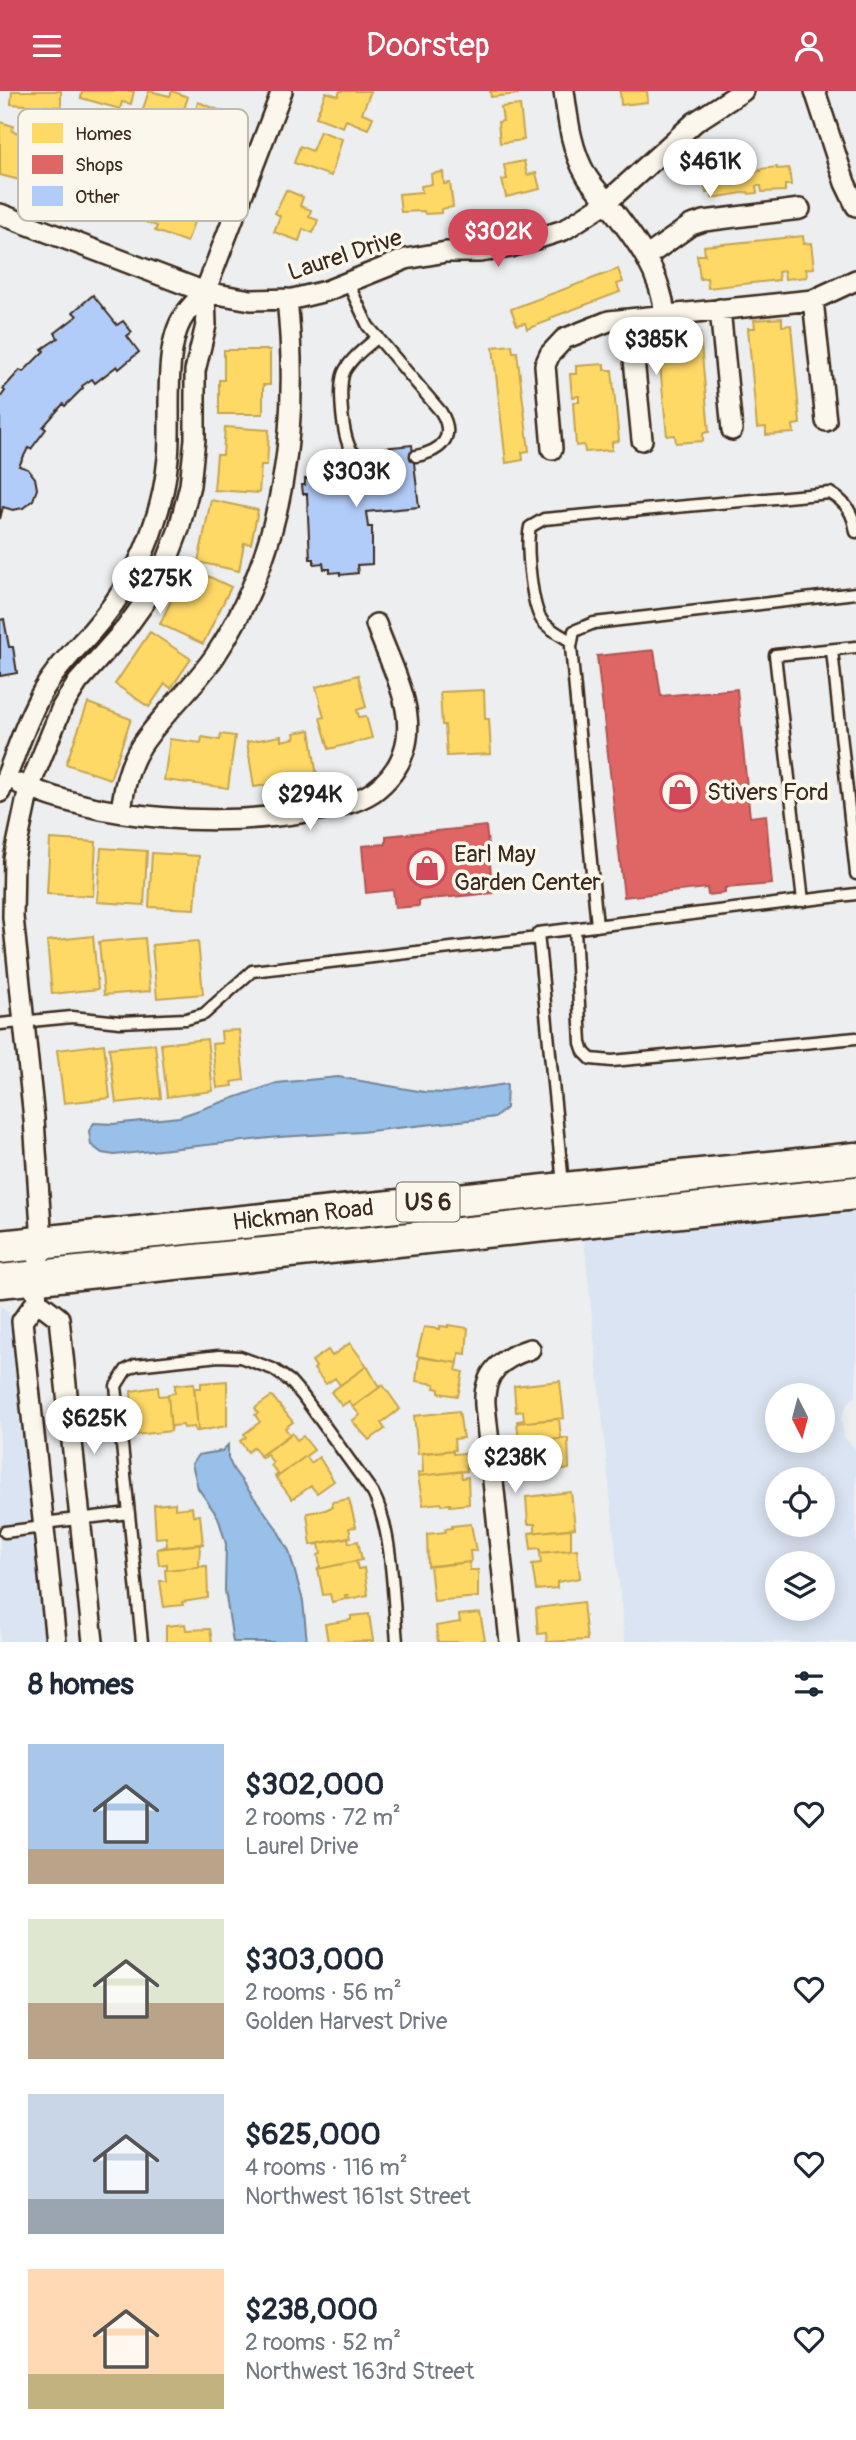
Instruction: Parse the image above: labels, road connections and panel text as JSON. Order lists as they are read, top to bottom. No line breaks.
{"streets":{"highway":["US 6","Hickman Road"],"street":["Laurel Drive"]},"places":{"shop":["Stivers Ford","Earl May Garden Center"]},"legend":["Homes","Shops","Other"],"north":"bottom","page":{"header":"Doorstep","price":["$461K","$302K","$385K","$303K","$275K","$294K","$625K","$238K"],"heading":"8 homes","list":[{"name":"$302,000","note":"2 rooms · 72 m² · Laurel Drive"},{"name":"$303,000","note":"2 rooms · 56 m² · Golden Harvest Drive"},{"name":"$625,000","note":"4 rooms · 116 m² · Northwest 161st Street"},{"name":"$238,000","note":"2 rooms · 52 m² · Northwest 163rd Street"}]}}
